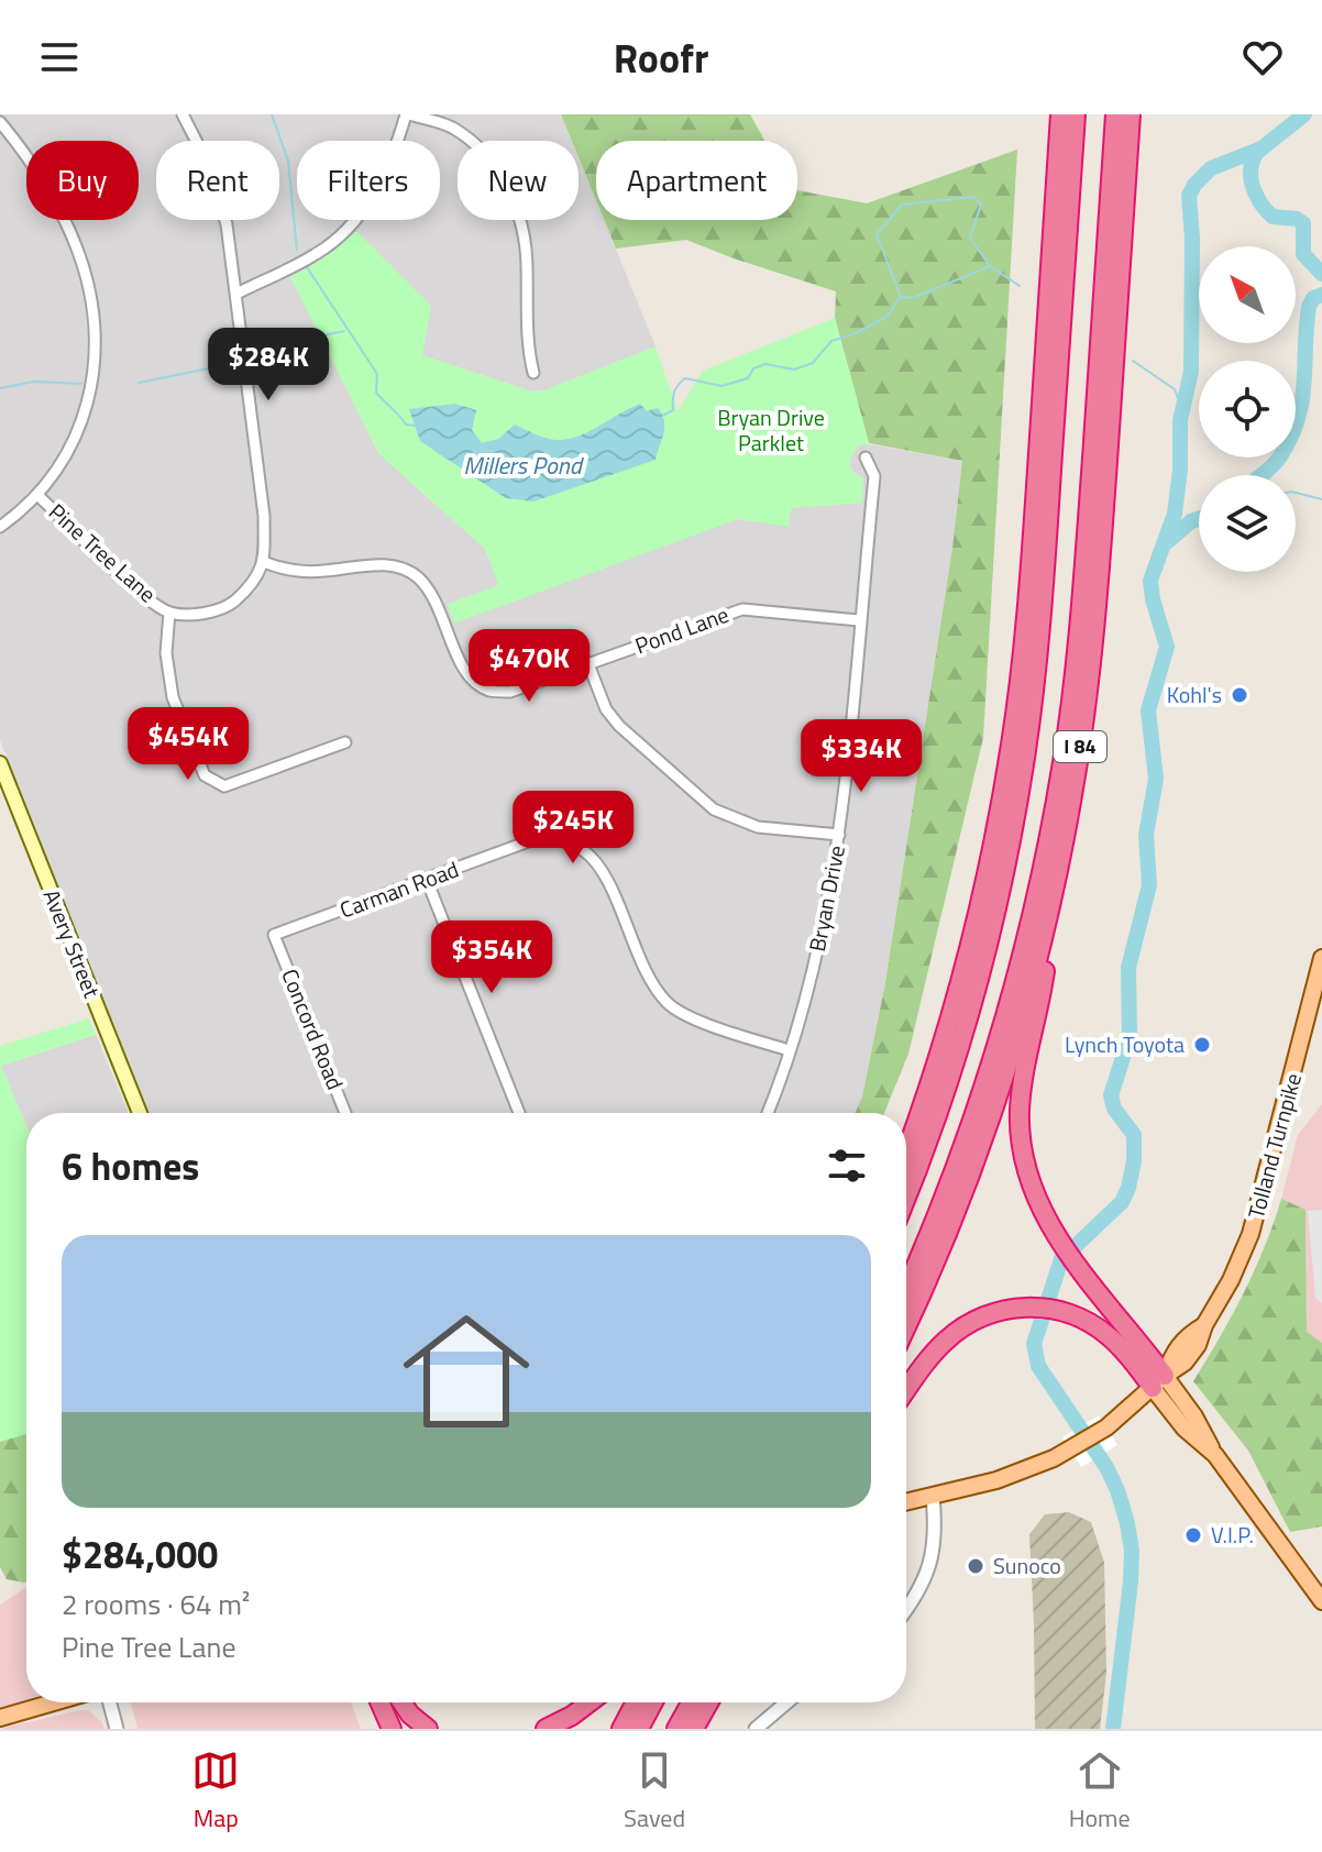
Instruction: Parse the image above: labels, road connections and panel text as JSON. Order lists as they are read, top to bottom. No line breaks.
{"streets":{"highway":["I 84"],"main road":["Avery Street","Tolland Turnpike"],"street":["Pine Tree Lane","Pond Lane","Carman Road","Bryan Drive","Concord Road"]},"crossings":[["Pine Tree Lane","Pond Lane"],["Pond Lane","Bryan Drive"],["Carman Road","Bryan Drive"],["Carman Road","Concord Road"]],"water":["Millers Pond"],"parks":["Bryan Drive Parklet"],"places":["Kohl's","Lynch Toyota","V.I.P.","Sunoco"],"north":"top left","page":{"header":"Roofr","chip":["Buy","Rent","Filters","New","Apartment"],"price":["$284K","$470K","$454K","$334K","$245K","$354K"],"heading":"6 homes","list":[{"name":"$284,000","note":"2 rooms · 64 m² · Pine Tree Lane"}],"tabs":["Map","Saved","Home"]}}
